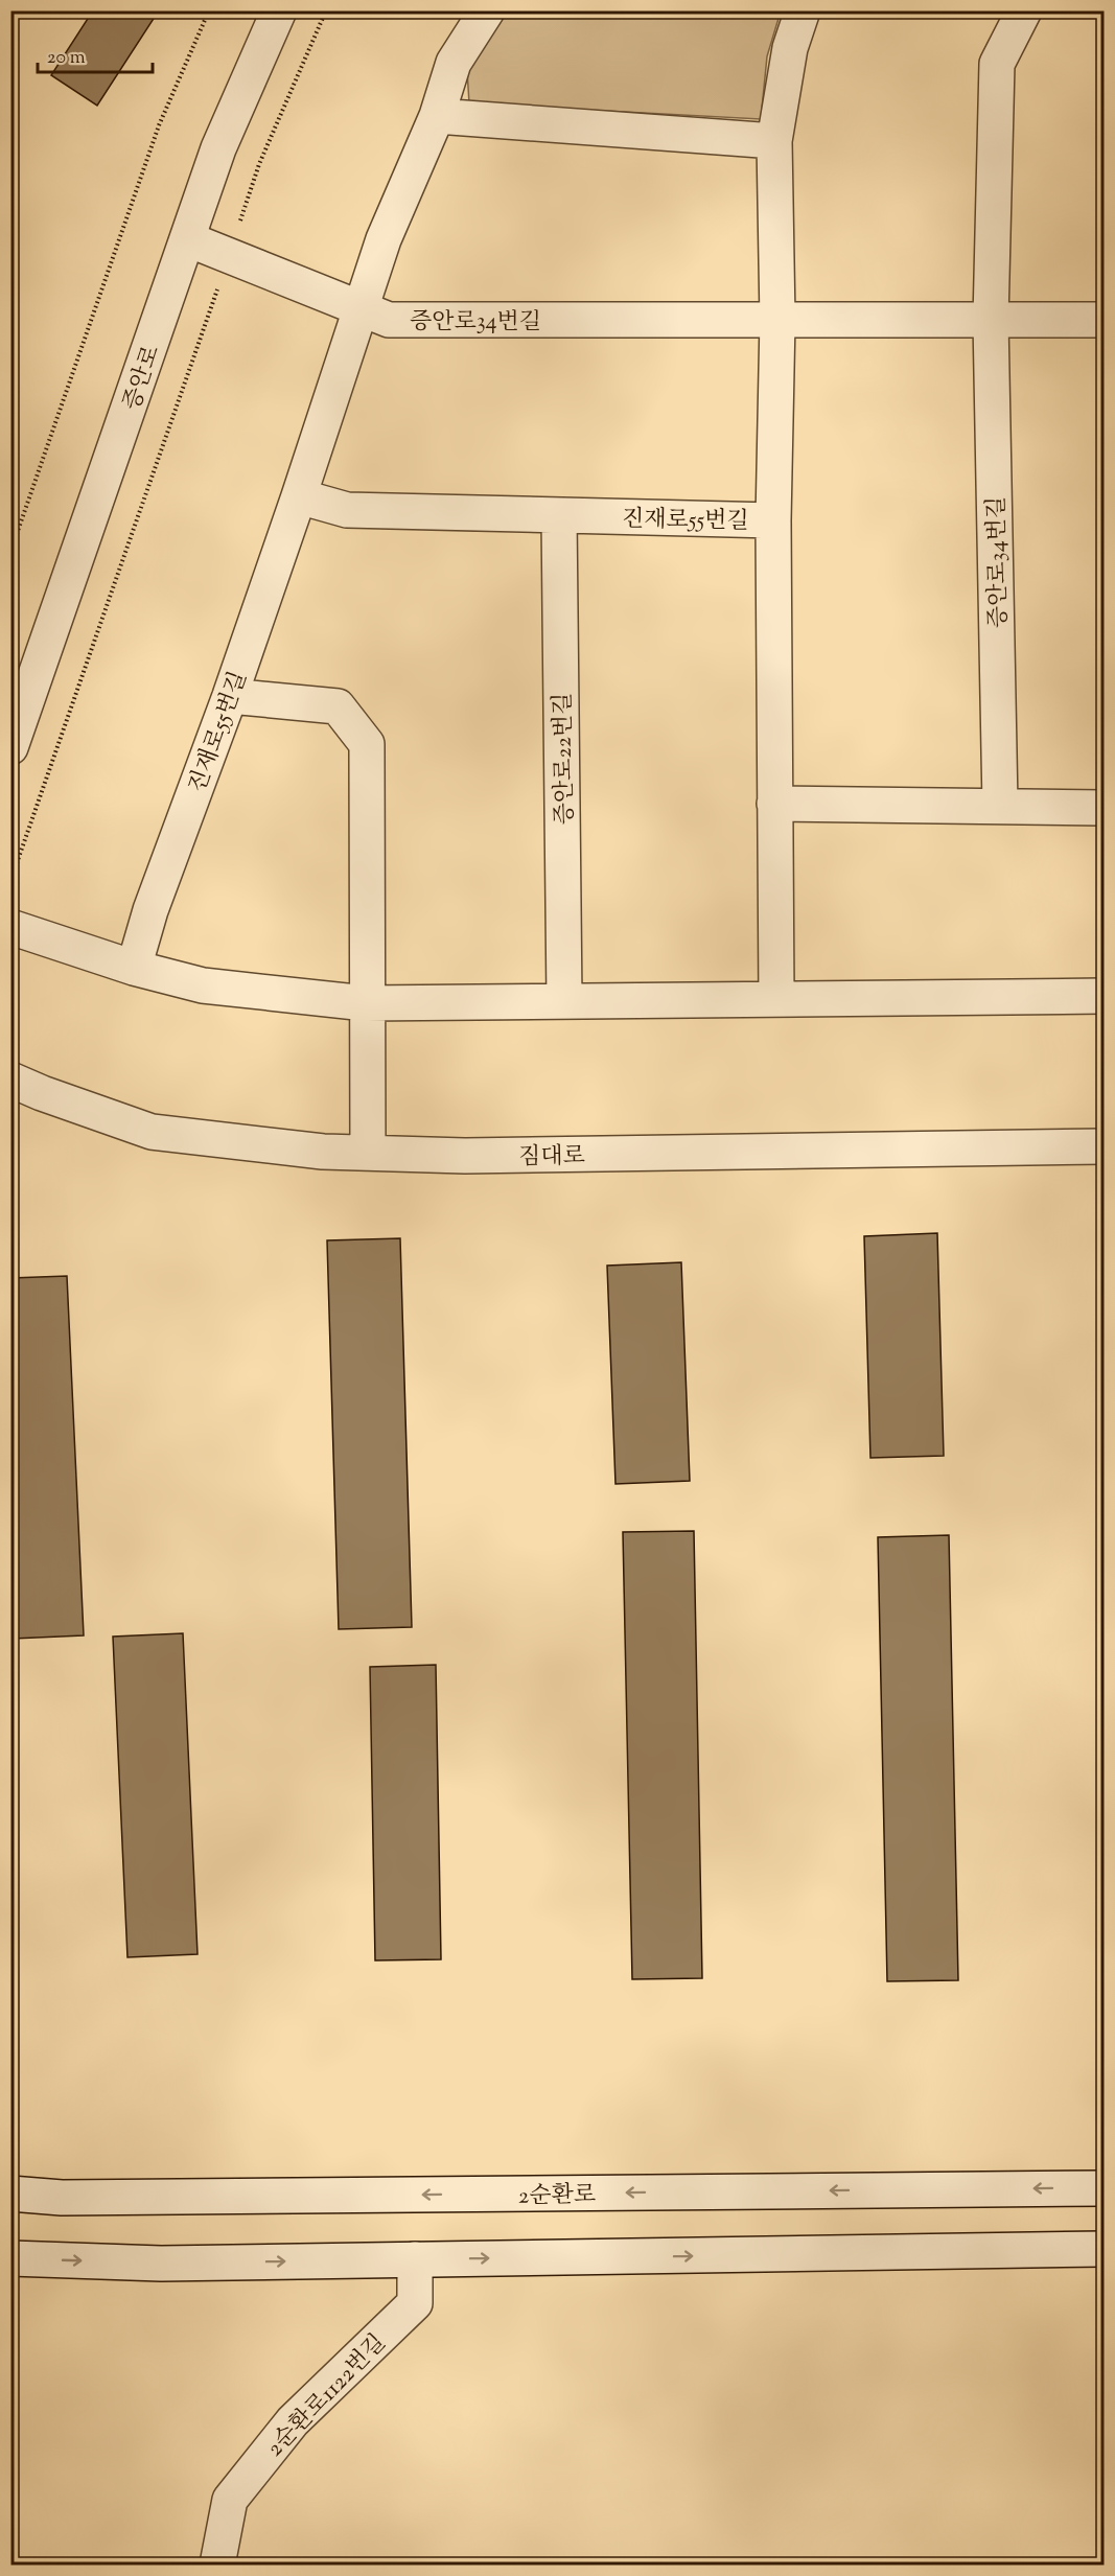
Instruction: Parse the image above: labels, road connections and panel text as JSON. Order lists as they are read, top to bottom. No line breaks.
{"streets":{"street":["증안로34번길","증안로","진재로55번길","증안로22번길","짐대로","2순환로","2순환로1122번길"]},"crossings":[["증안로34번길","증안로"],["증안로34번길","진재로55번길"],["진재로55번길","증안로22번길"]],"scale_bar":"20 m"}
